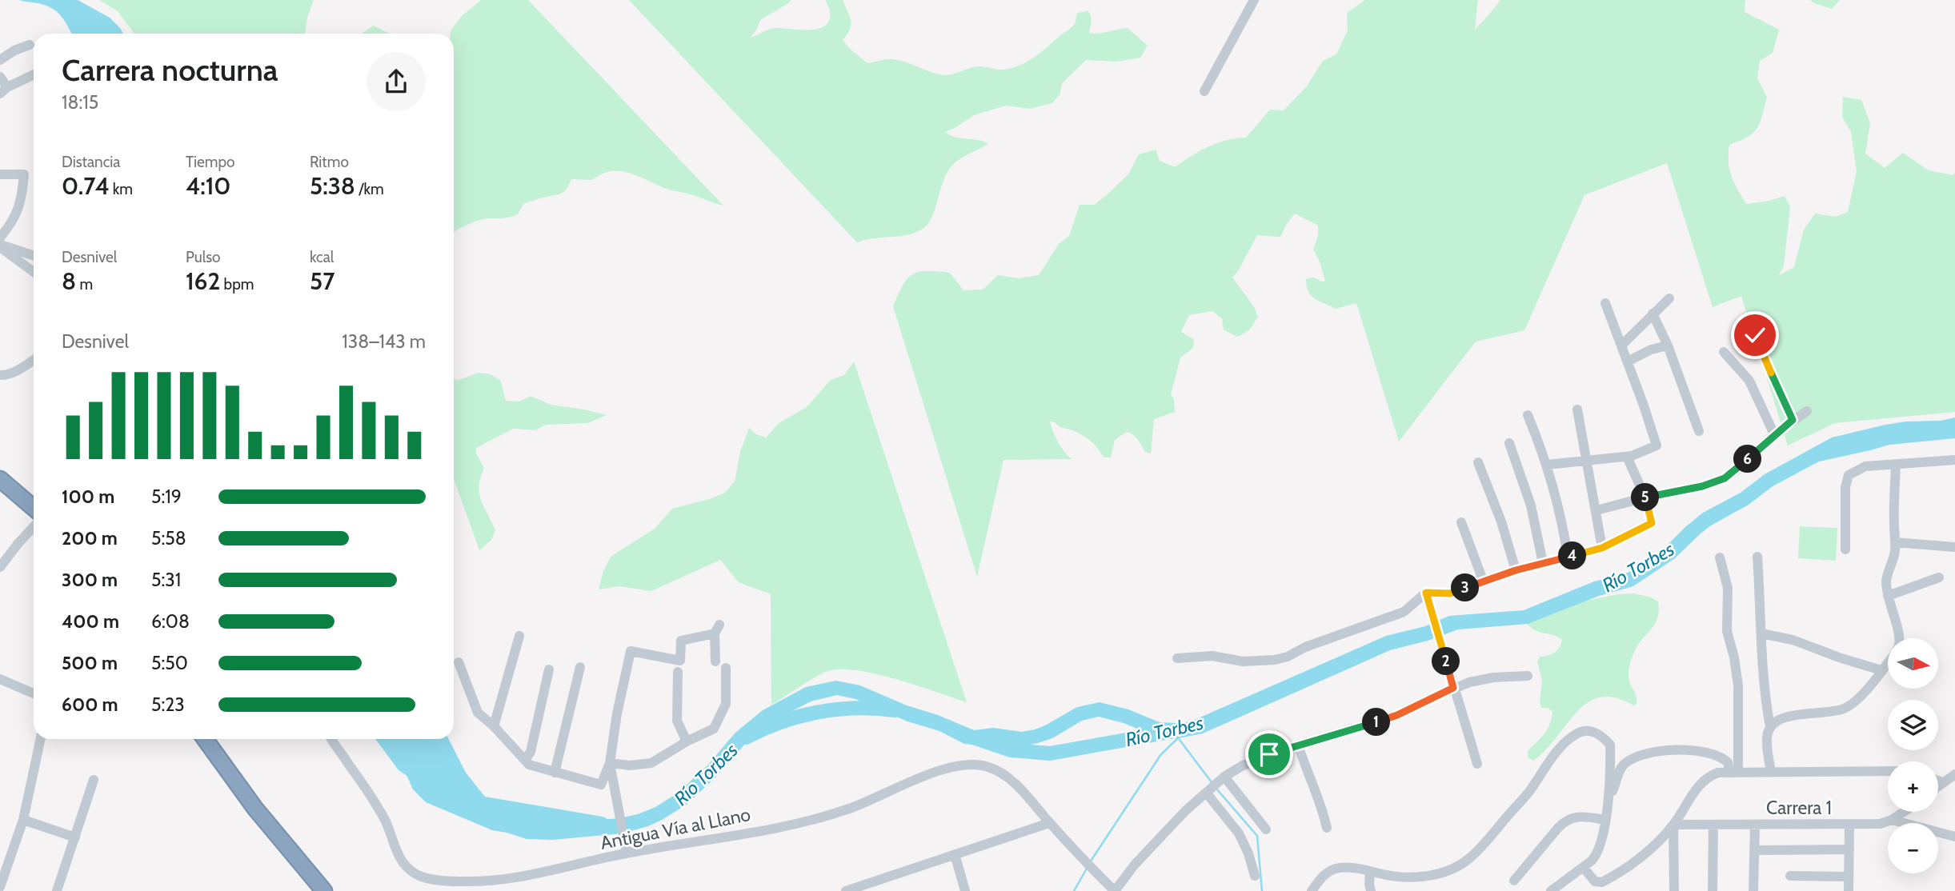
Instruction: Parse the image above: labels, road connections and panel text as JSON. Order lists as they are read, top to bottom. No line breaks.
{"streets":{"street":["Carrera 1","Antigua Vía al Llano"]},"water":["Río Torbes"],"north":"right","page":{"heading":["Carrera nocturna","18:15"],"stats":[["Distancia","0.74 km"],["Tiempo","4:10"],["Ritmo","5:38 /km"],["Desnivel","8 m"],["Pulso","162 bpm"],["kcal","57"]],"chart":["Desnivel","138–143 m"],"pins":["6","5","4","3","2","1"],"list":[{"name":"100 m","note":"5:19"},{"name":"200 m","note":"5:58"},{"name":"300 m","note":"5:31"},{"name":"400 m","note":"6:08"},{"name":"500 m","note":"5:50"},{"name":"600 m","note":"5:23"}],"map_buttons":["+","−"]}}
